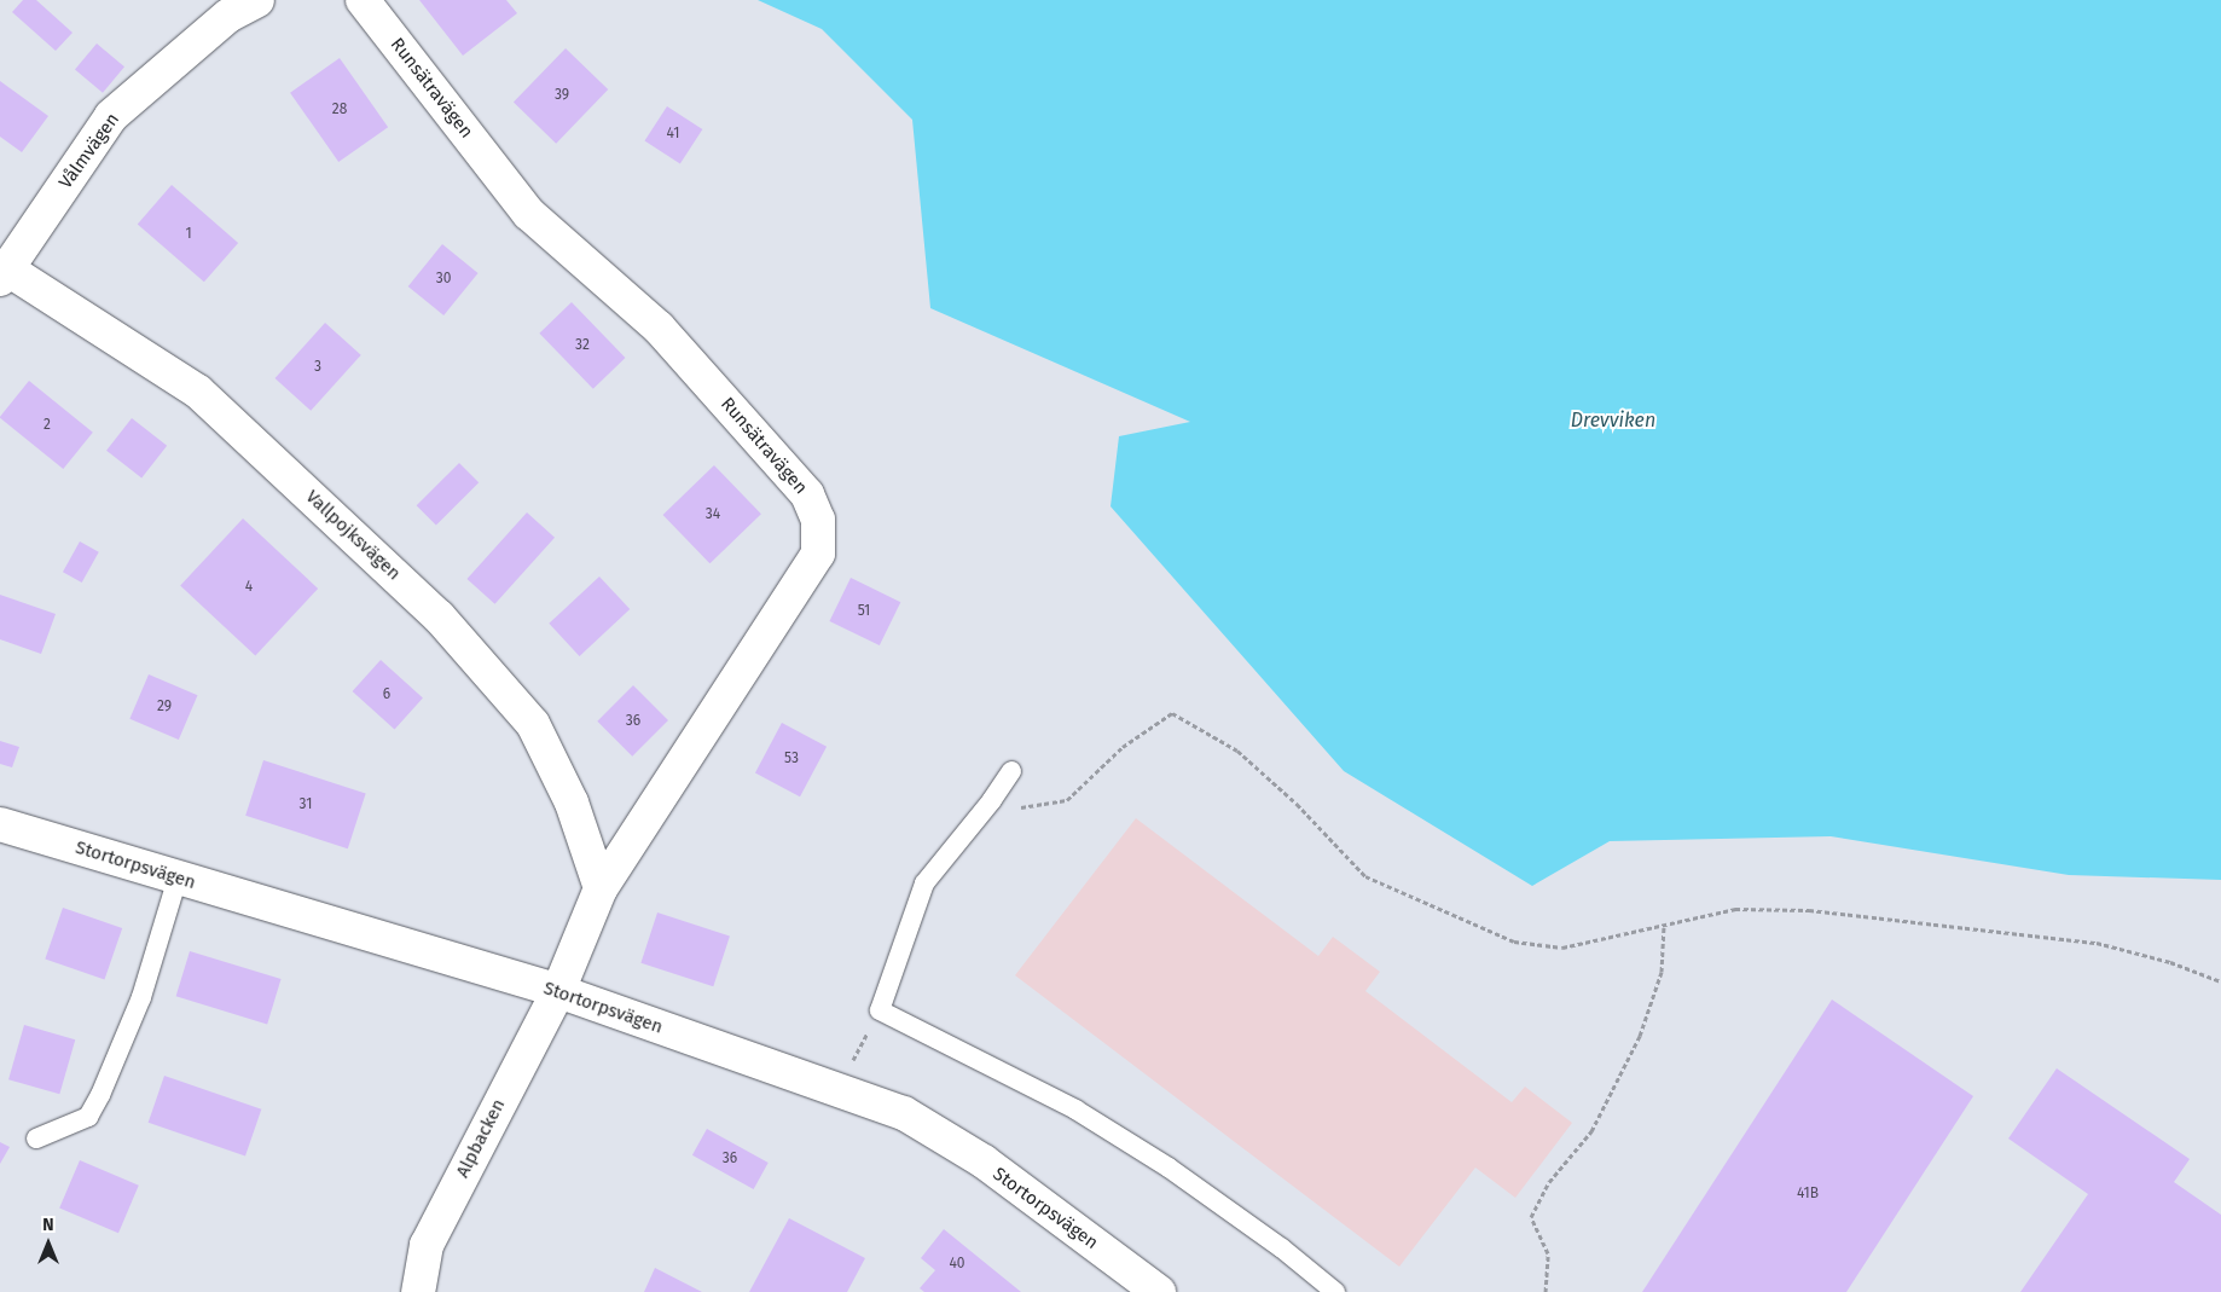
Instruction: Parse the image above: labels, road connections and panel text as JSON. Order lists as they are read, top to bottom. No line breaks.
{"streets":{"street":["Runsätravägen","Vålmvägen","Vallpojksvägen","Stortorpsvägen","Alpbacken"]},"crossings":[["Runsätravägen","Vallpojksvägen"],["Runsätravägen","Stortorpsvägen"],["Runsätravägen","Alpbacken"],["Vålmvägen","Vallpojksvägen"],["Stortorpsvägen","Alpbacken"]],"water":["Drevviken"],"house_numbers":["39","28","41","1","30","32","3","2","34","4","51","6","29","36","53","31","36","41B","40"],"north":"top"}
